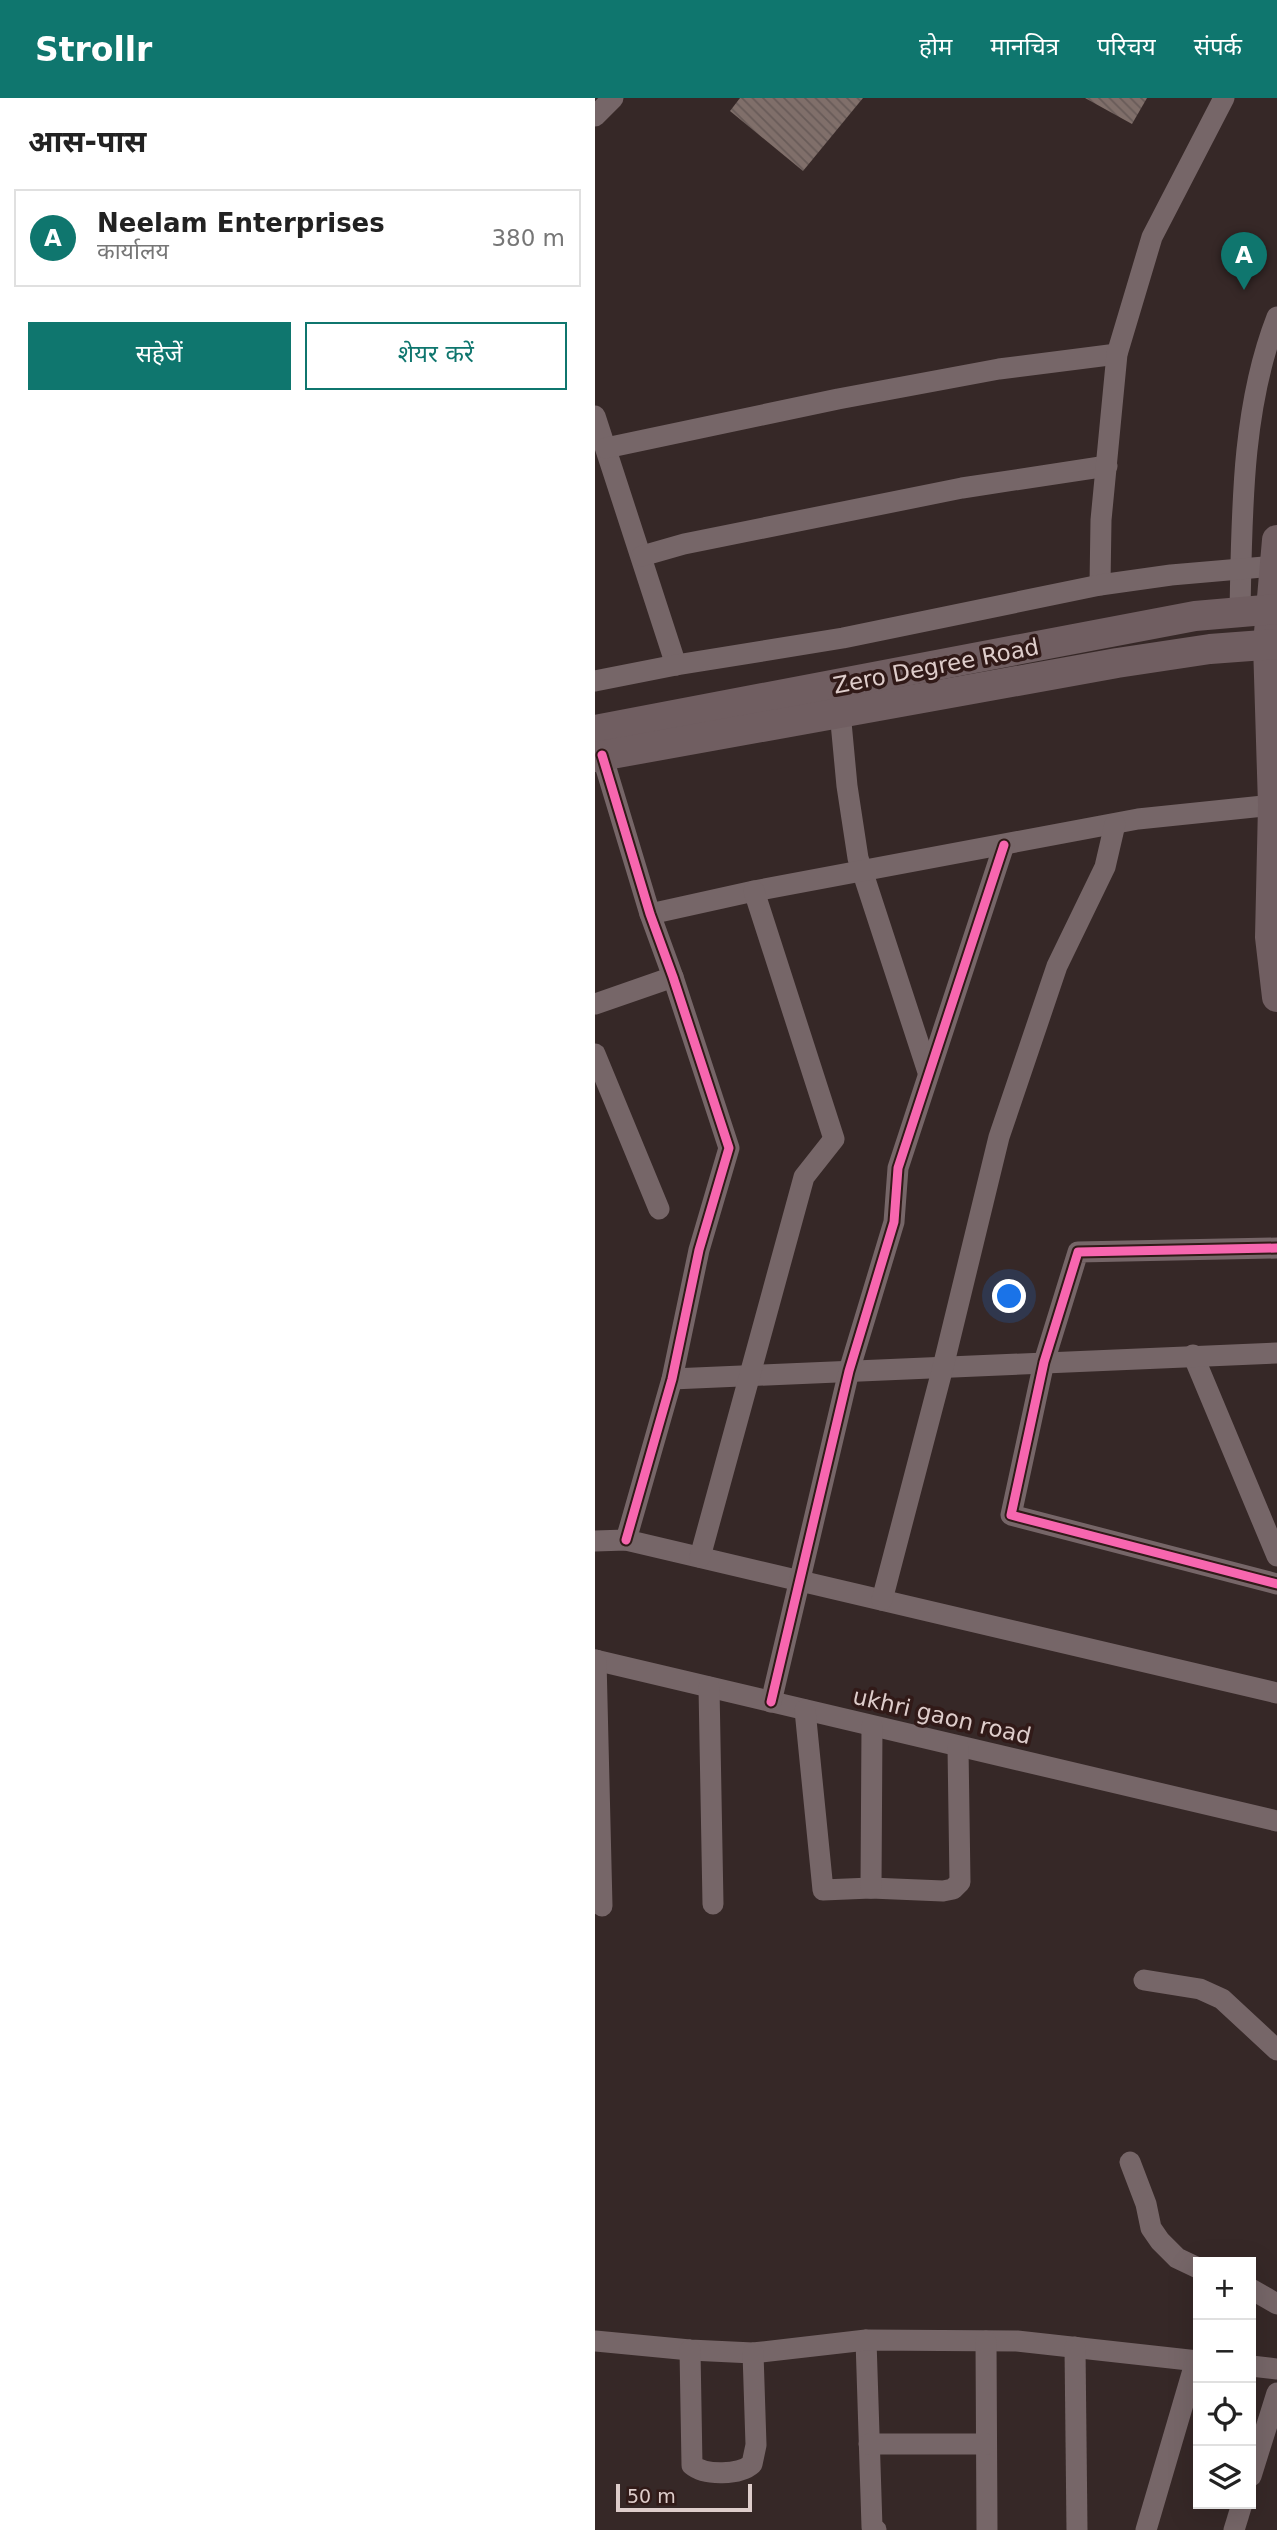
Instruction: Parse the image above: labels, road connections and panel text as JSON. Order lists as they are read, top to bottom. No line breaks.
{"streets":{"street":["Zero Degree Road","ukhri gaon road"]},"scale_bar":"50 m","page":{"header":"Strollr","nav":["होम","मानचित्र","परिचय","संपर्क"],"heading":"आस-पास","list":[{"mark":"A","name":"Neelam Enterprises","note":"कार्यालय","value":"380 m"}],"pins":"A","buttons":["सहेजें","शेयर करें"],"map_buttons":["+","−"],"scale":"50 m"}}
